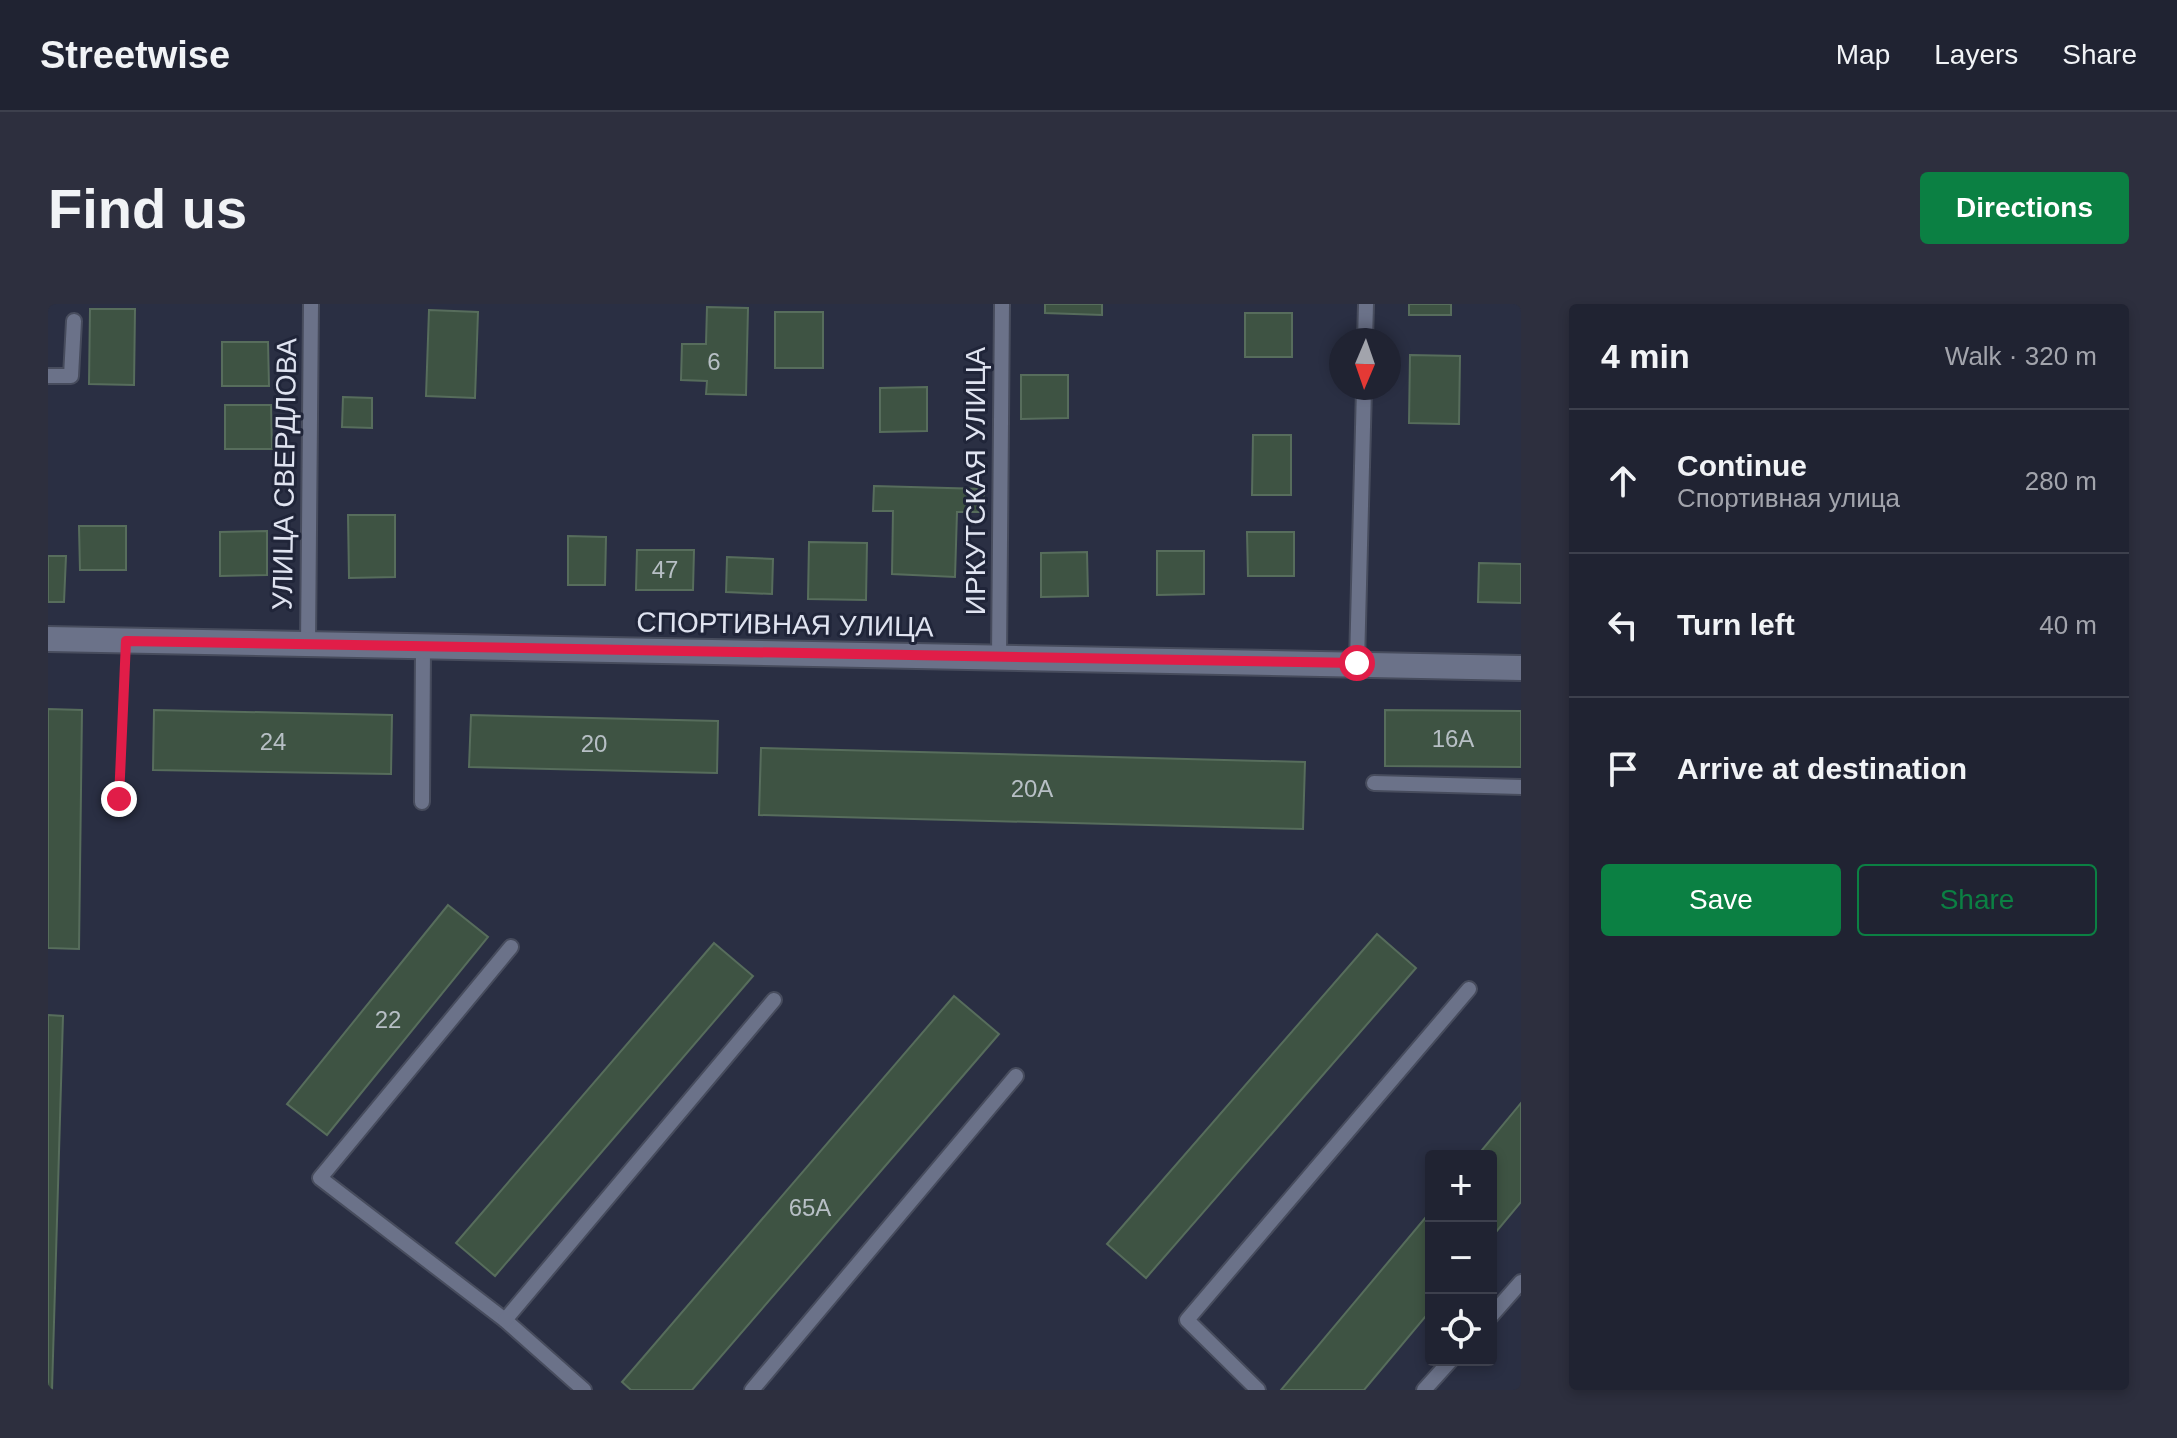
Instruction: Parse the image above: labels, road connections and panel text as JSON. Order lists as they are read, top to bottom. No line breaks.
{"streets":{"street":["СПОРТИВНАЯ УЛИЦА"],"lane":["УЛИЦА СВЕРДЛОВА","ИРКУТСКАЯ УЛИЦА"]},"crossings":[["УЛИЦА СВЕРДЛОВА","СПОРТИВНАЯ УЛИЦА"],["ИРКУТСКАЯ УЛИЦА","СПОРТИВНАЯ УЛИЦА"]],"house_numbers":["6","47","16А","24","20","20А","22","65А"],"north":"bottom","page":{"header":"Streetwise","nav":["Map","Layers","Share"],"buttons":["Directions",["Save","Share"]],"title":"Find us","heading":["4 min","Walk · 320 m"],"list":[["Continue","Спортивная улица","280 m"],["Turn left","40 m"],"Arrive at destination"],"map_buttons":["+","−"]}}
